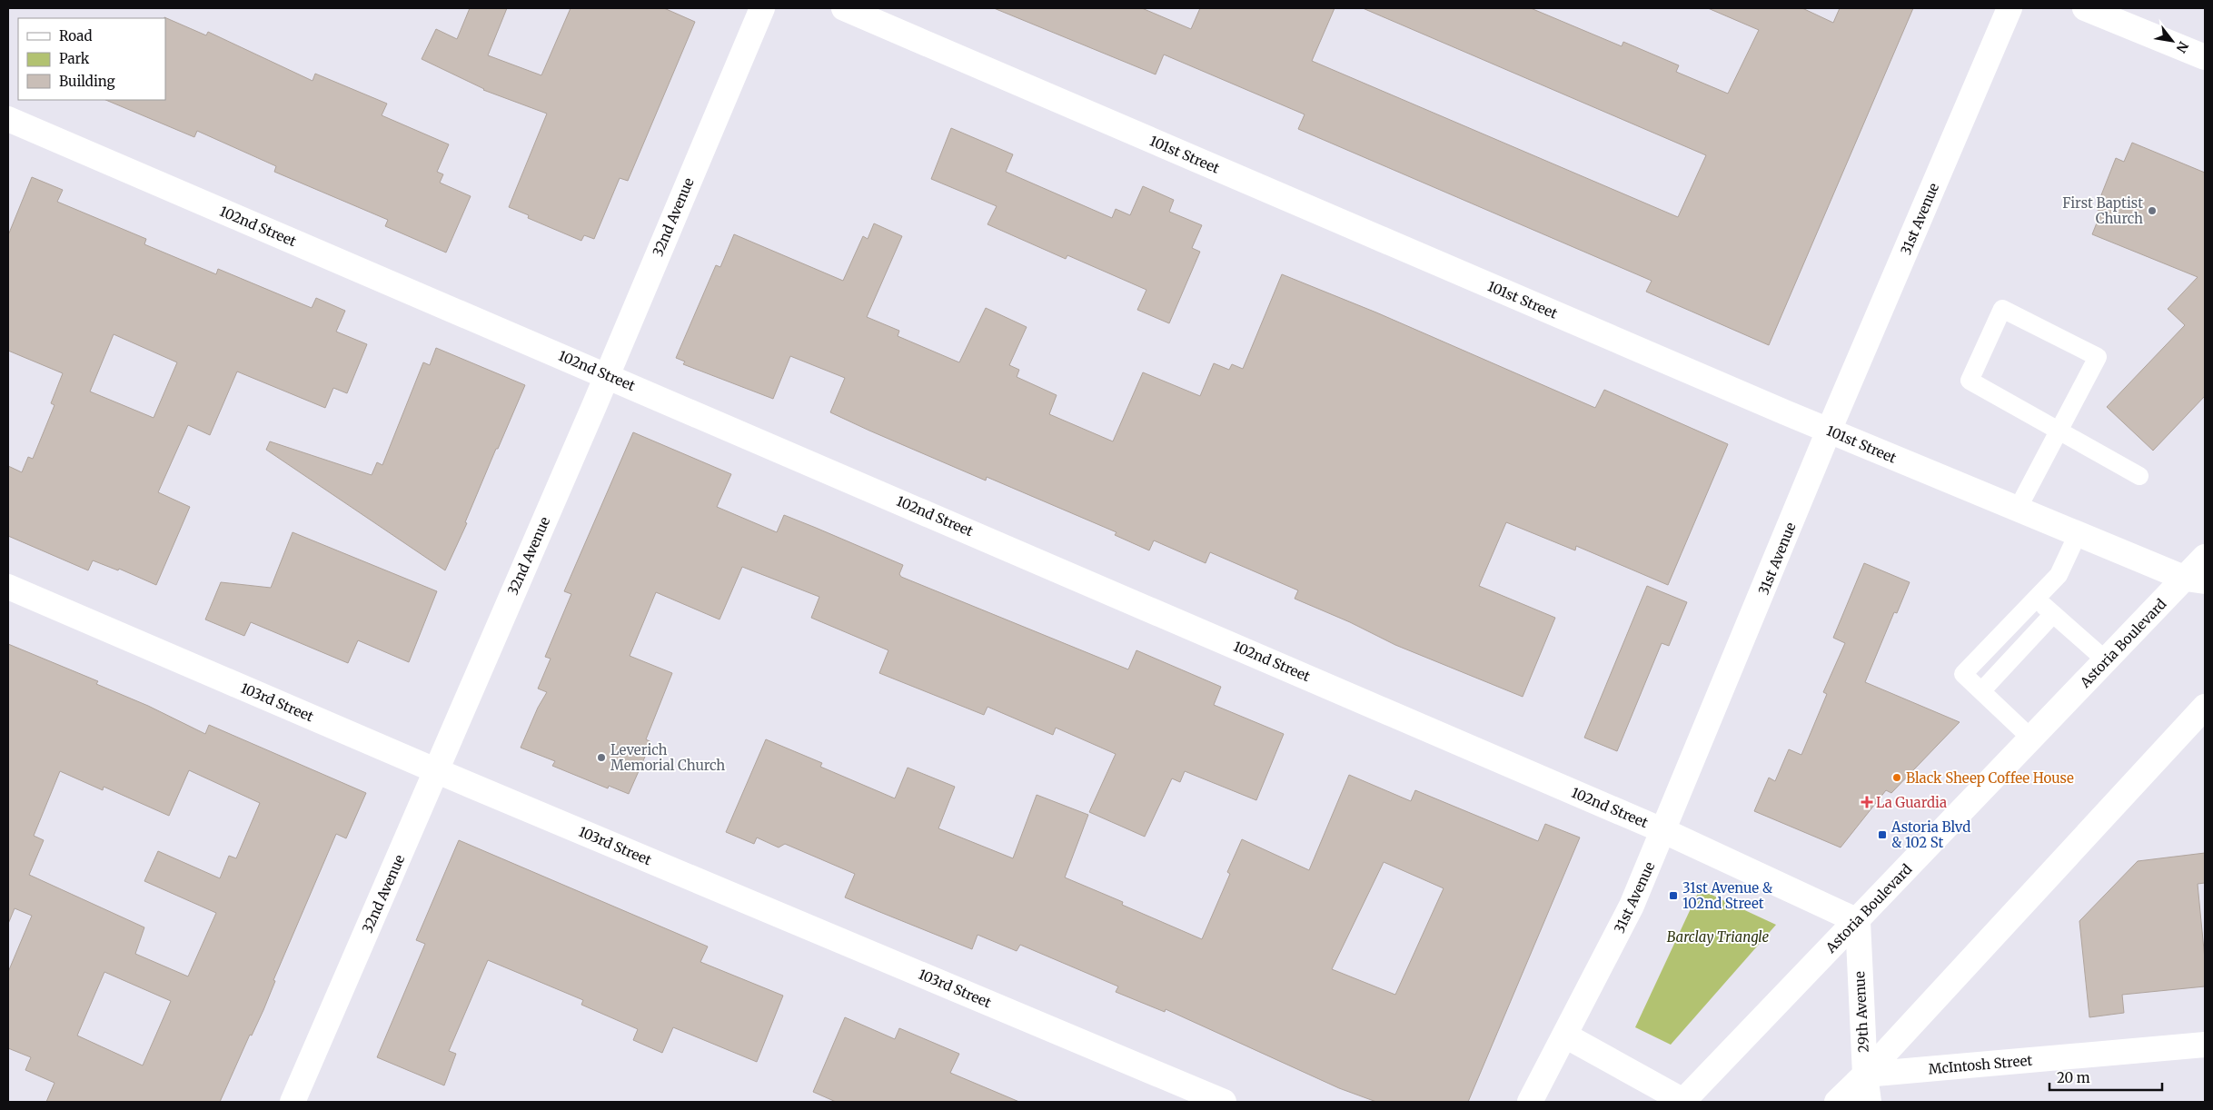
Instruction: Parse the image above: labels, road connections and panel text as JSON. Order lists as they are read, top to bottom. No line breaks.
{"streets":{"street":["101st Street","32nd Avenue","31st Avenue","102nd Street","Astoria Boulevard","103rd Street","29th Avenue","McIntosh Street"]},"crossings":[["101st Street","31st Avenue"],["101st Street","Astoria Boulevard"],["32nd Avenue","102nd Street"],["32nd Avenue","103rd Street"],["31st Avenue","102nd Street"],["102nd Street","Astoria Boulevard"],["102nd Street","29th Avenue"],["Astoria Boulevard","29th Avenue"],["29th Avenue","McIntosh Street"]],"parks":["Barclay Triangle"],"places":{"other":["First Baptist Church","Leverich Memorial Church","Black Sheep Coffee House"],"health":["La Guardia"],"transit":["Astoria Blvd & 102 St","31st Avenue & 102nd Street"]},"legend":["Road","Park","Building"],"scale_bar":"20 m","north":"bottom right"}
